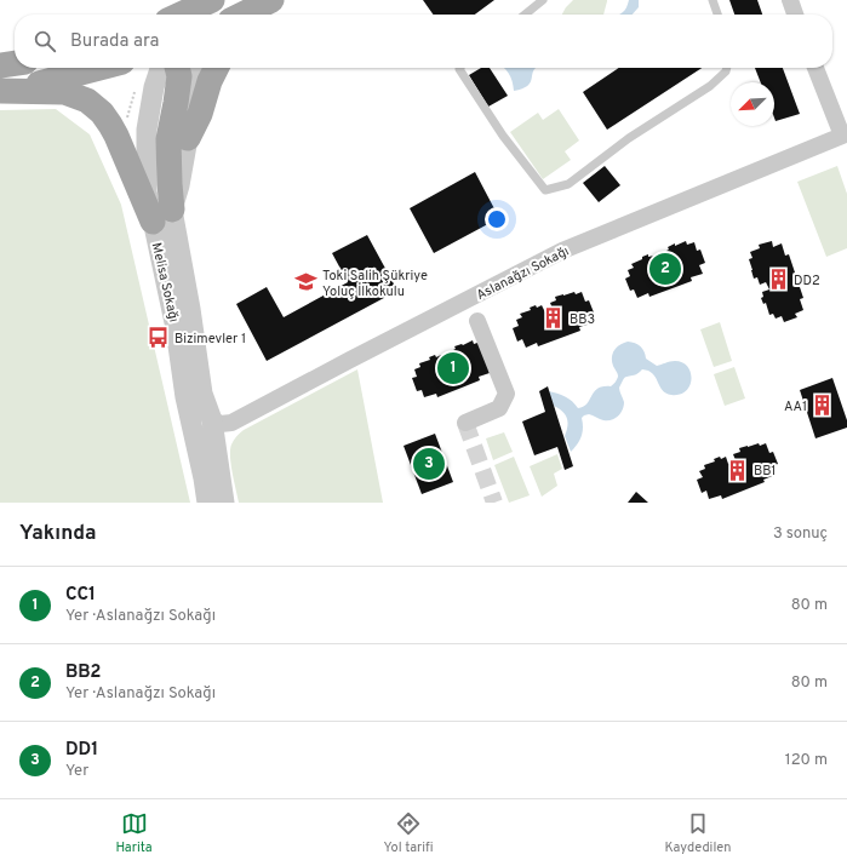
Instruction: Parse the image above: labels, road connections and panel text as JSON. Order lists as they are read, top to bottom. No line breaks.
{"streets":{"street":["Aslanağzı Sokağı","Melisa Sokağı"]},"crossings":[["Aslanağzı Sokağı","Melisa Sokağı"]],"places":{"building":["DD2","BB3","AA1","BB1"],"school or university":["Toki Salih Şükriye Yoluç İlkokulu"],"bus stop":["Bizimevler 1"]},"north":"bottom left","page":{"search":"Burada ara","pins":["2","1","3"],"heading":["Yakında","3 sonuç"],"list":[{"mark":"1","name":"CC1","note":"Yer · Aslanağzı Sokağı","value":"80 m"},{"mark":"2","name":"BB2","note":"Yer · Aslanağzı Sokağı","value":"80 m"},{"mark":"3","name":"DD1","note":"Yer","value":"120 m"}],"nav":["Harita","Yol tarifi","Kaydedilen"]}}
